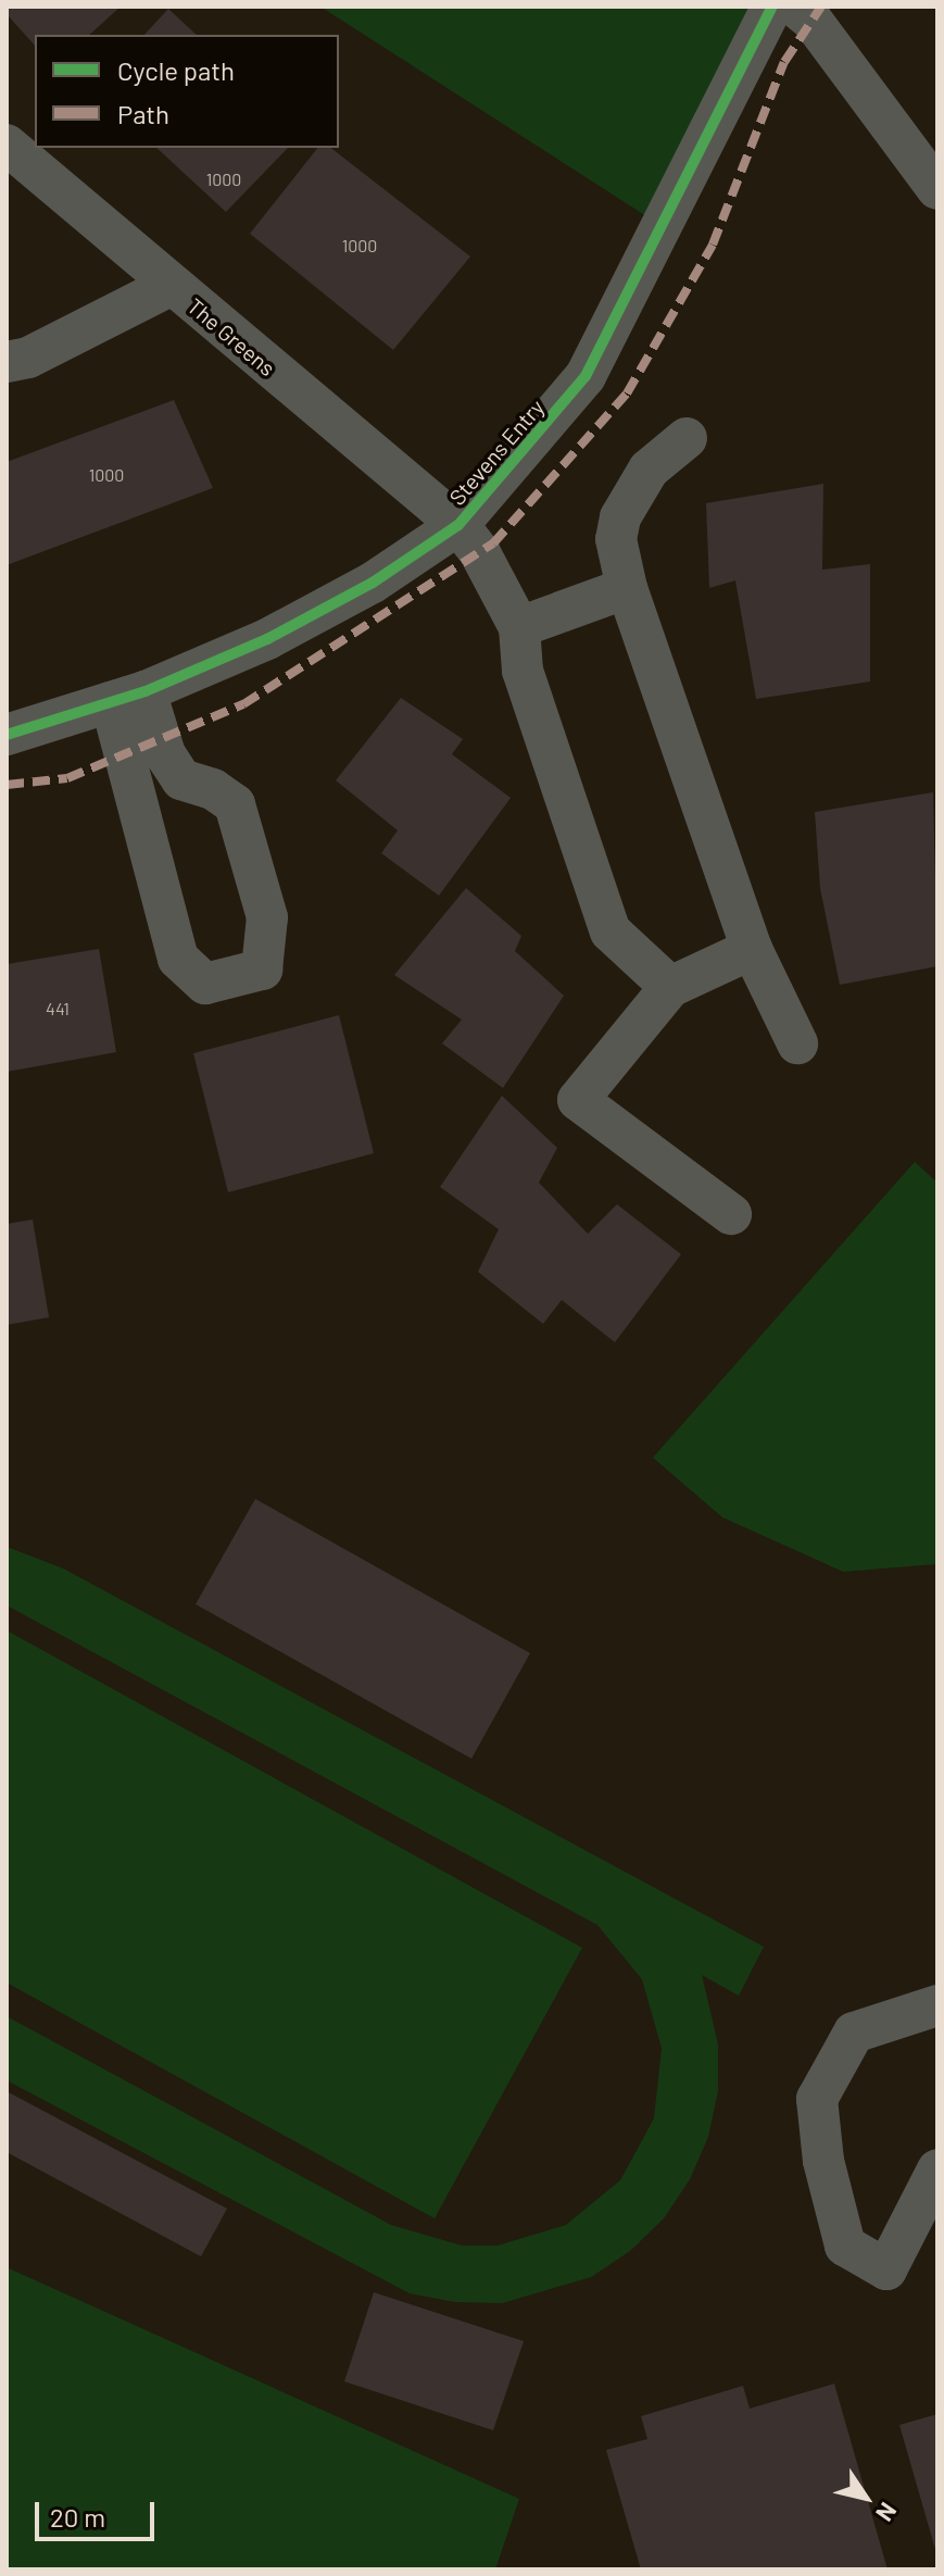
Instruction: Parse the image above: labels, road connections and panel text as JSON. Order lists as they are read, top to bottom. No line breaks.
{"streets":{"street":["The Greens","Stevens Entry"]},"crossings":[["The Greens","Stevens Entry"]],"house_numbers":["1000","1000","1000","441"],"legend":["Cycle path","Path"],"scale_bar":"20 m","north":"bottom right"}
